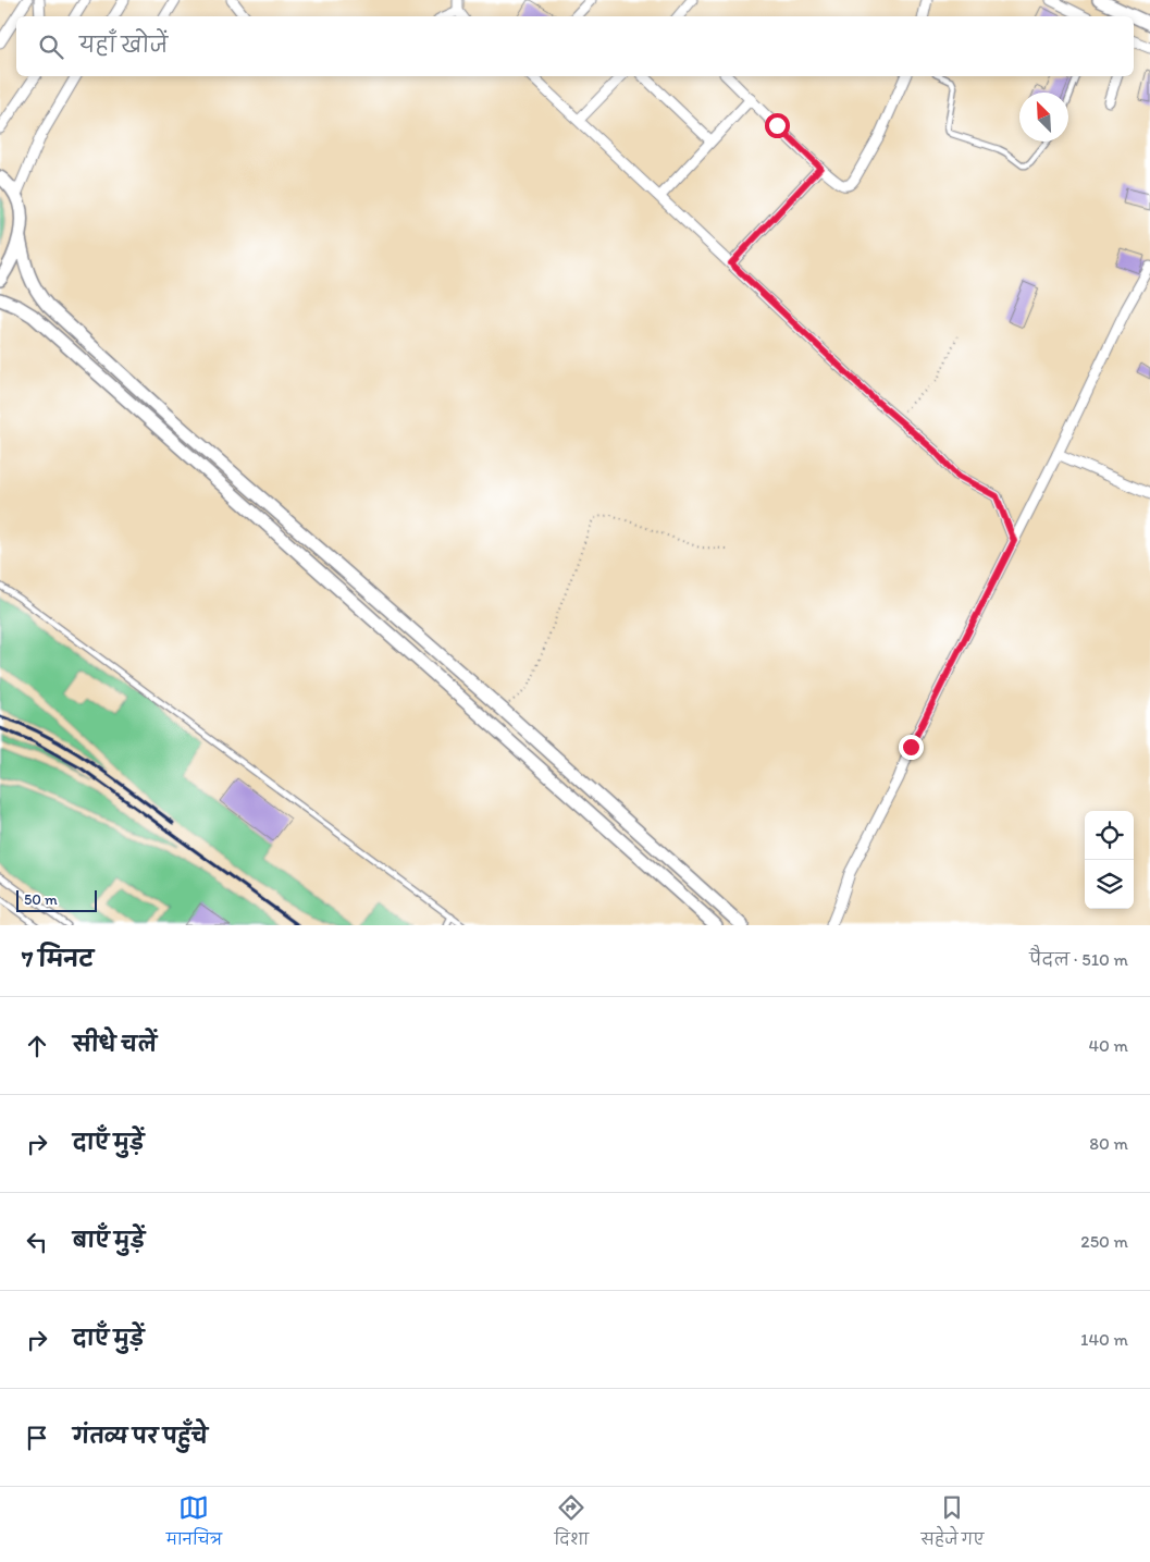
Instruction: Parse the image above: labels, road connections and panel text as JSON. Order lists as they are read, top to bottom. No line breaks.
{"scale_bar":"50 m","north":"top left","page":{"search":"यहाँ खोजें","scale":"50 m","heading":["7 मिनट","पैदल · 510 m"],"list":[["सीधे चलें","40 m"],["दाएँ मुड़ें","80 m"],["बाएँ मुड़ें","250 m"],["दाएँ मुड़ें","140 m"],"गंतव्य पर पहुँचे"],"nav":["मानचित्र","दिशा","सहेजे गए"]}}
